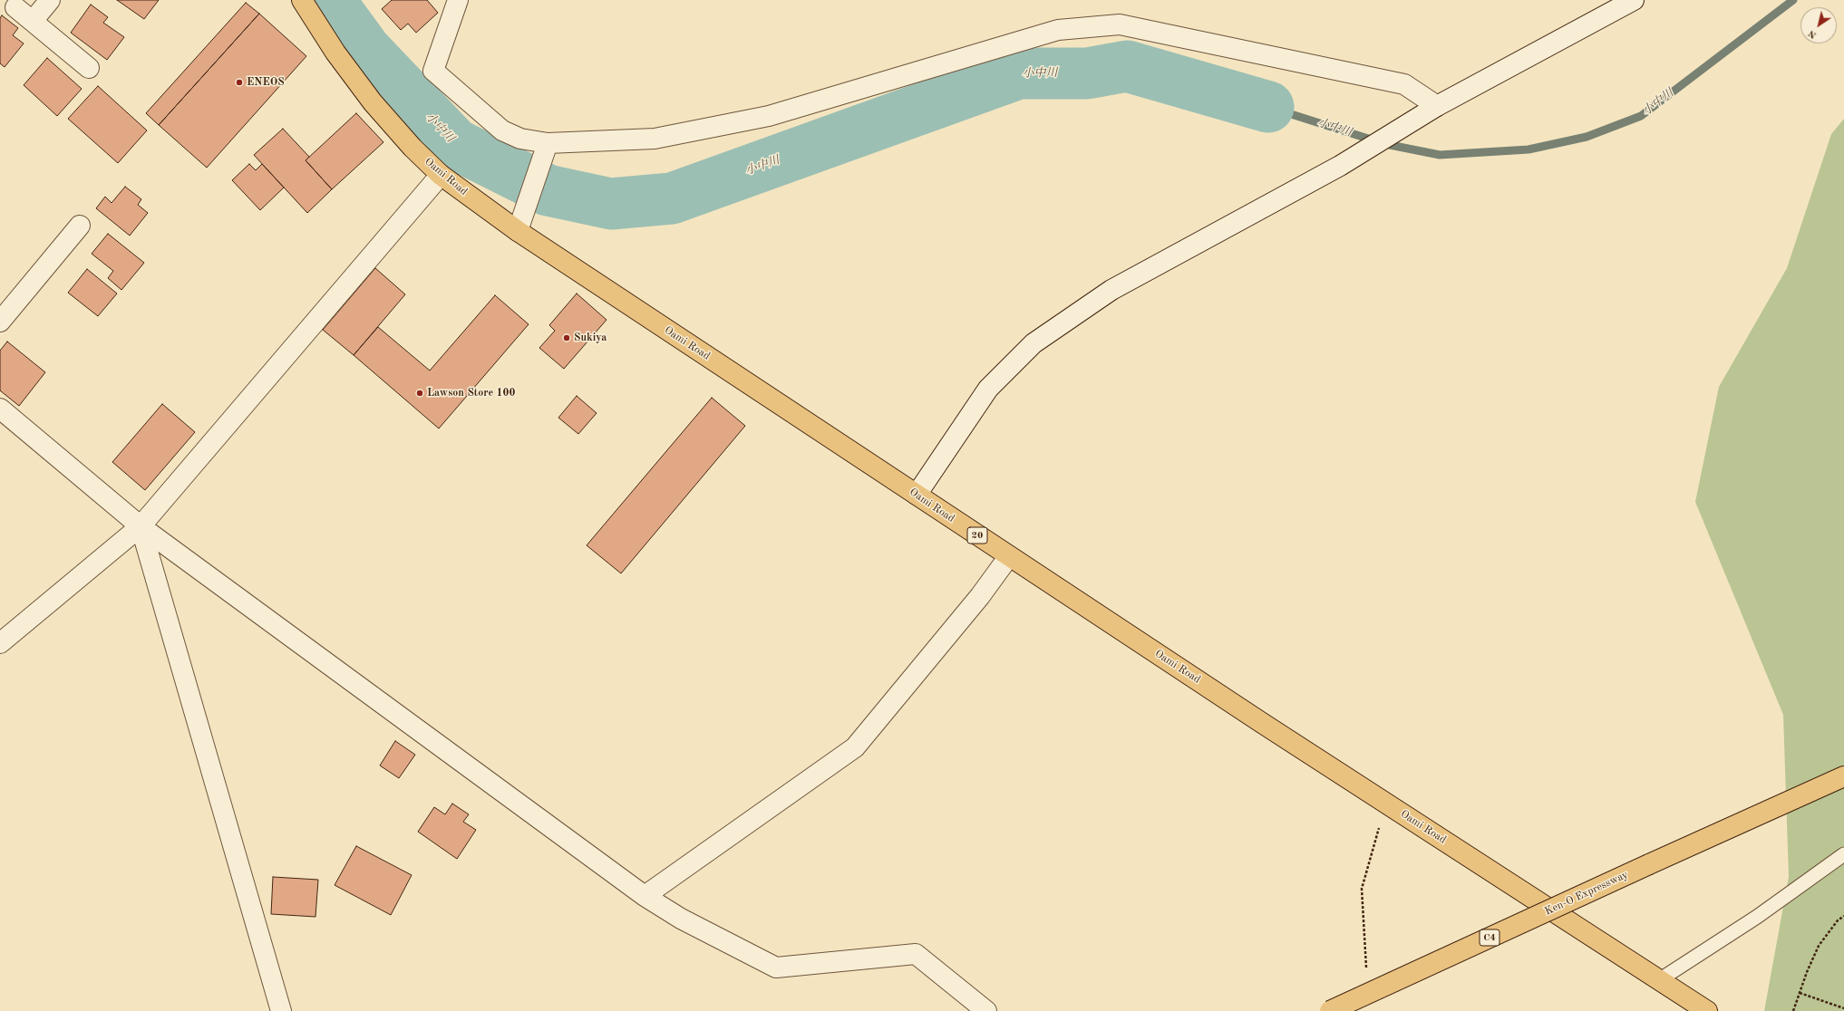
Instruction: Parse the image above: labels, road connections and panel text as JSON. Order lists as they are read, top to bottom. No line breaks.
{"streets":{"main road":["Oami Road","20","Ken-O Expressway","C4"]},"water":["小中川"],"places":["ENEOS","Sukiya","Lawson Store 100"],"north":"bottom left"}
